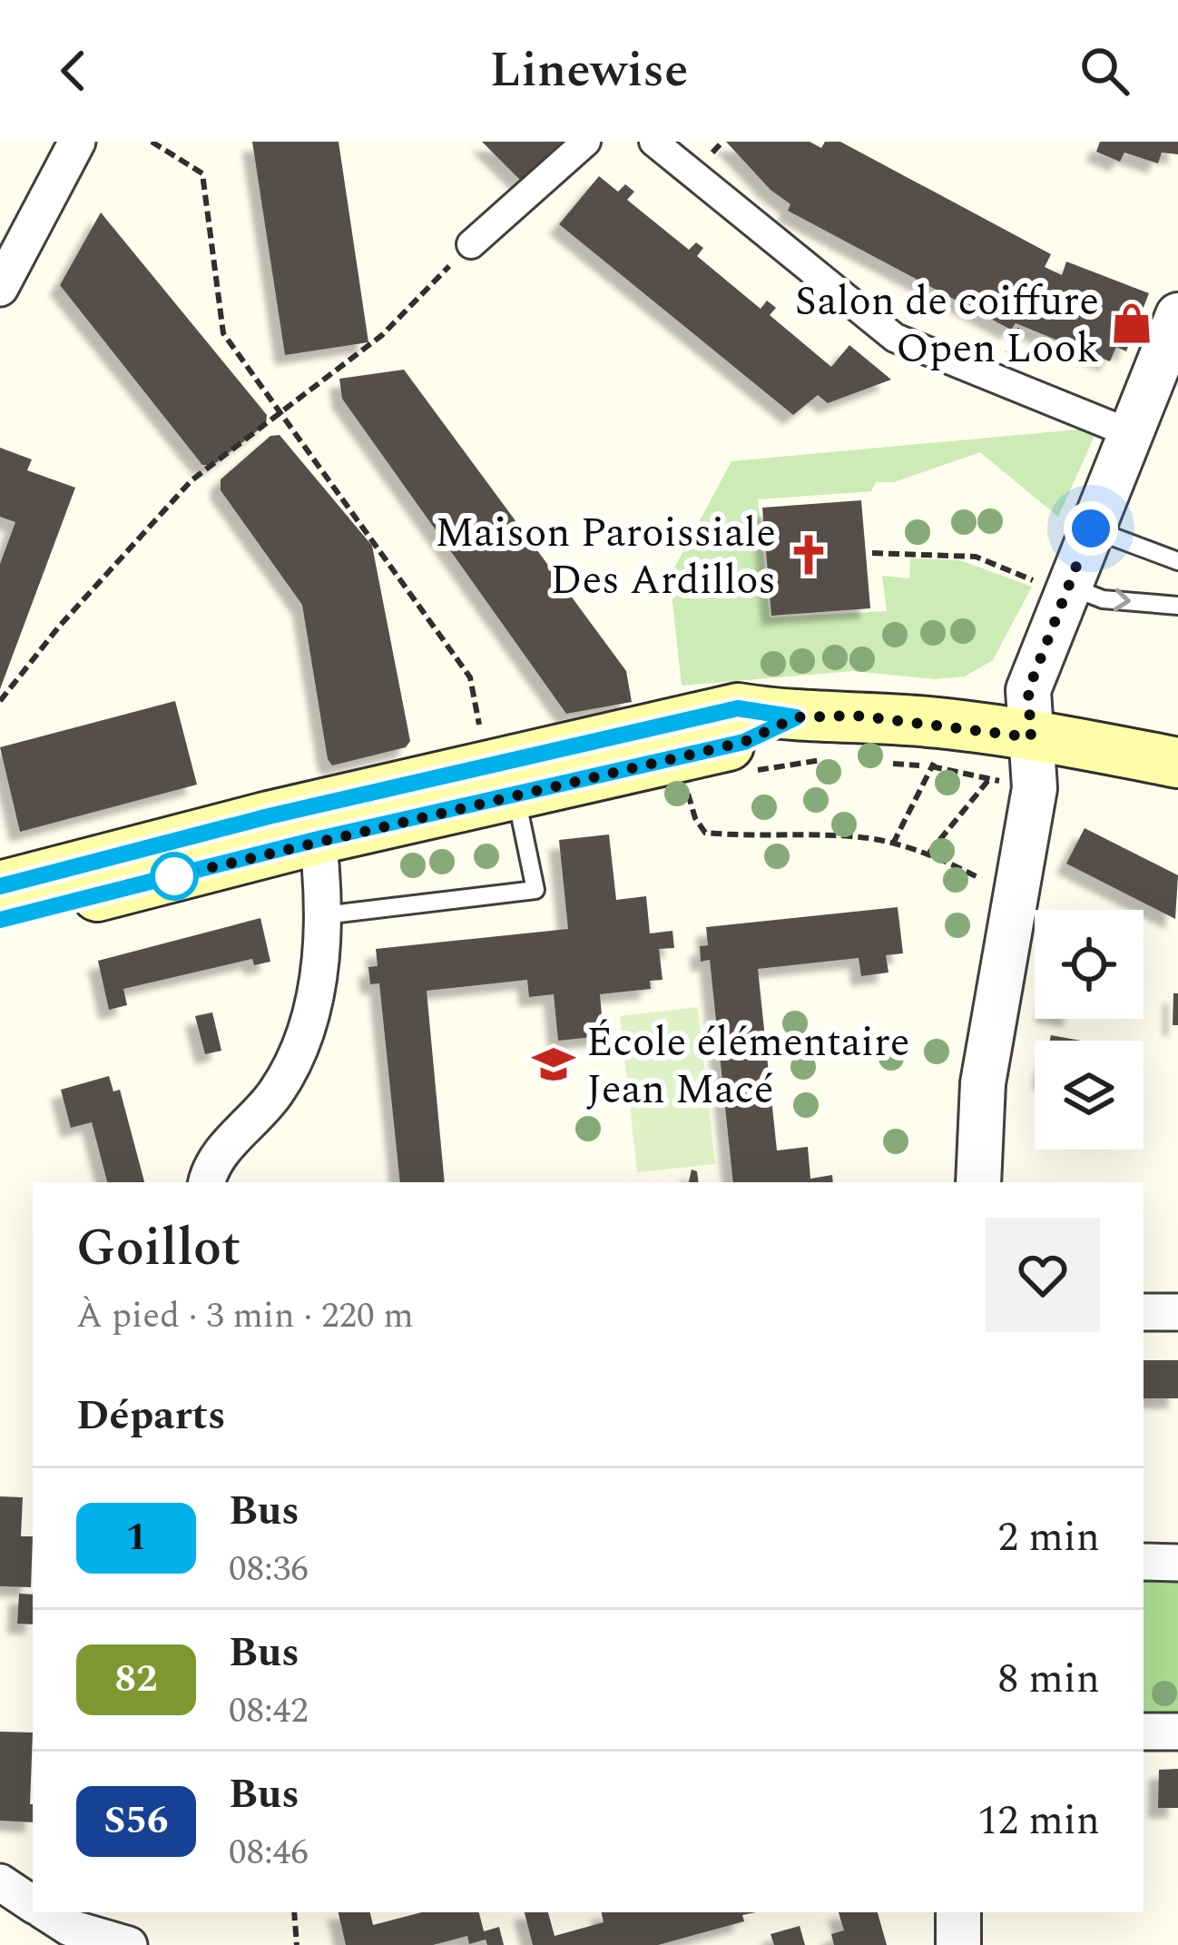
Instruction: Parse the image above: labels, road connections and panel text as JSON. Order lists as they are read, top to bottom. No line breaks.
{"places":{"shop":["Salon de coiffure Open Look"],"church":["Maison Paroissiale Des Ardillos"],"school or university":["École élémentaire Jean Macé"]},"lines":["bus line 1"],"page":{"header":"Linewise","heading":[["Goillot","À pied · 3 min · 220 m"],"Départs"],"list":[{"mark":"1","name":"Bus","note":"08:36","value":"2 min"},{"mark":"82","name":"Bus","note":"08:42","value":"8 min"},{"mark":"S56","name":"Bus","note":"08:46","value":"12 min"}]}}
